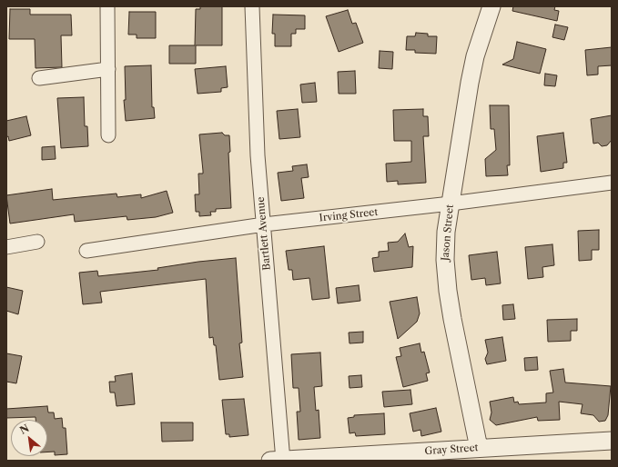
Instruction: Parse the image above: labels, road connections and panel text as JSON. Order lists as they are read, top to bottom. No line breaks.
{"streets":{"street":["Irving Street","Jason Street","Bartlett Avenue","Gray Street"]},"crossings":[["Irving Street","Jason Street"],["Irving Street","Bartlett Avenue"],["Jason Street","Gray Street"],["Bartlett Avenue","Gray Street"]],"north":"top left"}
